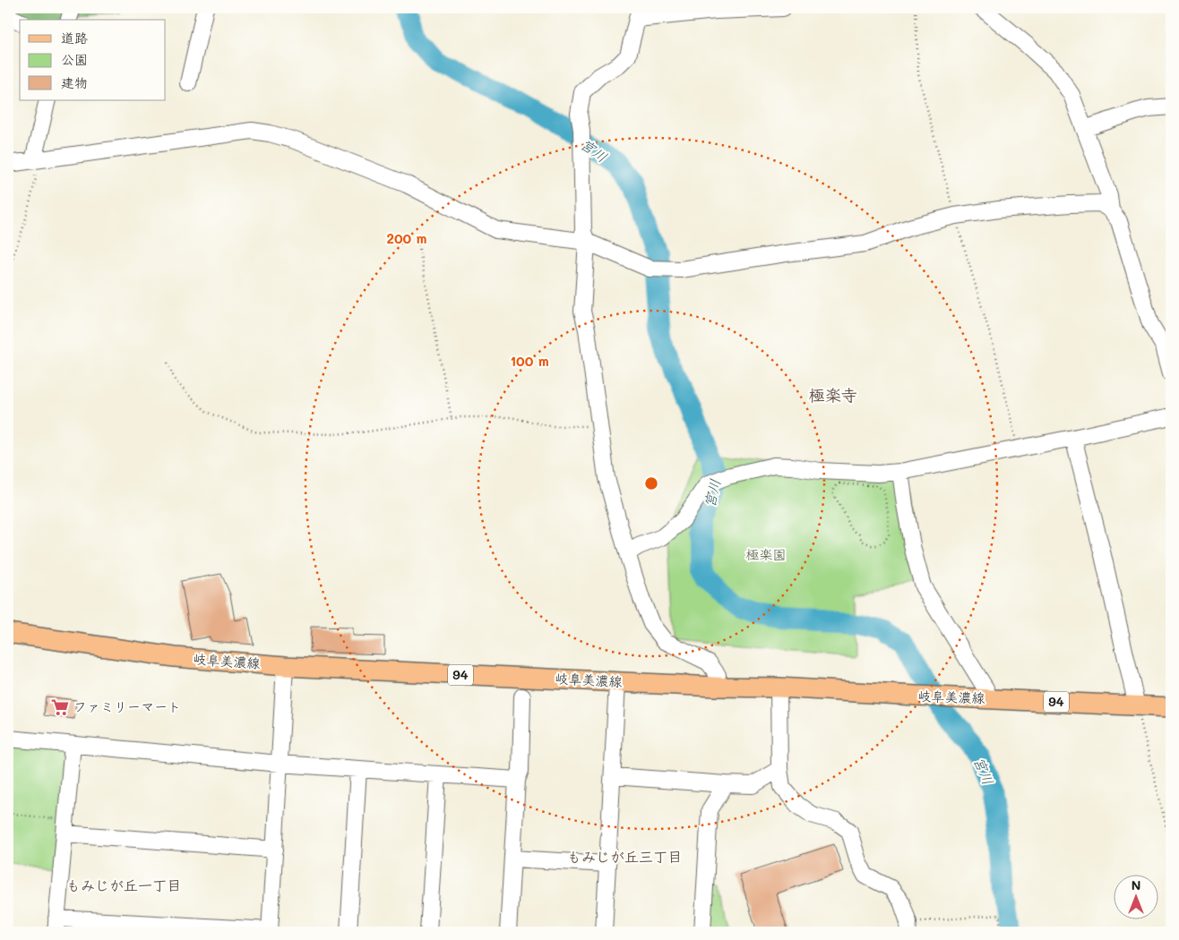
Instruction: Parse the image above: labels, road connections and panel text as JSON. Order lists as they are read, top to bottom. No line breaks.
{"streets":{"main road":["岐阜美濃線","94"]},"districts":["極楽寺","もみじが丘三丁目","もみじが丘一丁目"],"water":["宮川"],"parks":["極楽園"],"places":{"supermarket":["ファミリーマート"]},"legend":["道路","公園","建物"],"north":"top","rings":["200 m","100 m"]}
